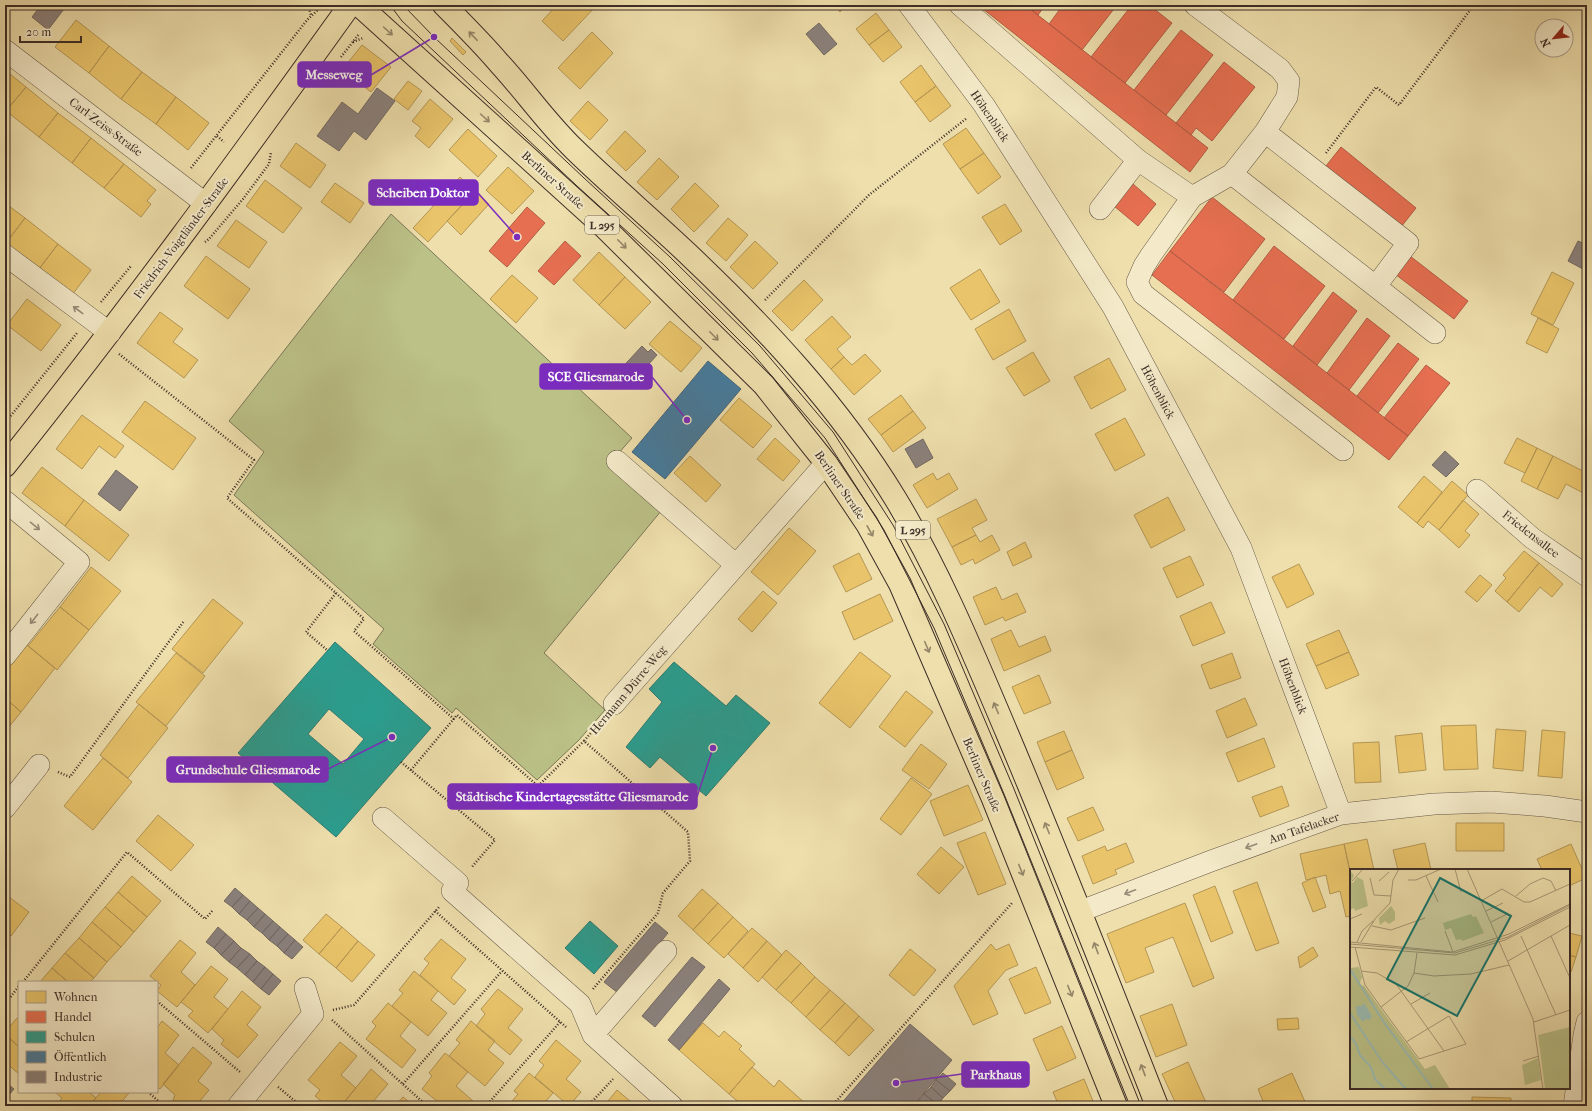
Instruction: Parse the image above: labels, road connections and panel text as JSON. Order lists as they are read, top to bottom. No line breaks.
{"streets":{"main road":["Berliner Straße","L 295","Friedrich-Voigtländer-Straße"],"street":["Höhenblick","Carl-Zeiss-Straße","Friedensallee","Hermann-Dürre-Weg","Am Tafelacker"]},"crossings":[["Höhenblick","Am Tafelacker"],["Carl-Zeiss-Straße","Friedrich-Voigtländer-Straße"],["Berliner Straße","Hermann-Dürre-Weg"],["L 295","Am Tafelacker"]],"one_way":["Am Tafelacker"],"places":["Messeweg","Scheiben Doktor","SCE Gliesmarode","Grundschule Gliesmarode","Städtische Kindertagesstätte Gliesmarode","Parkhaus"],"legend":["Wohnen","Handel","Schulen","Öffentlich","Industrie"],"scale_bar":"20 m","north":"bottom left"}
